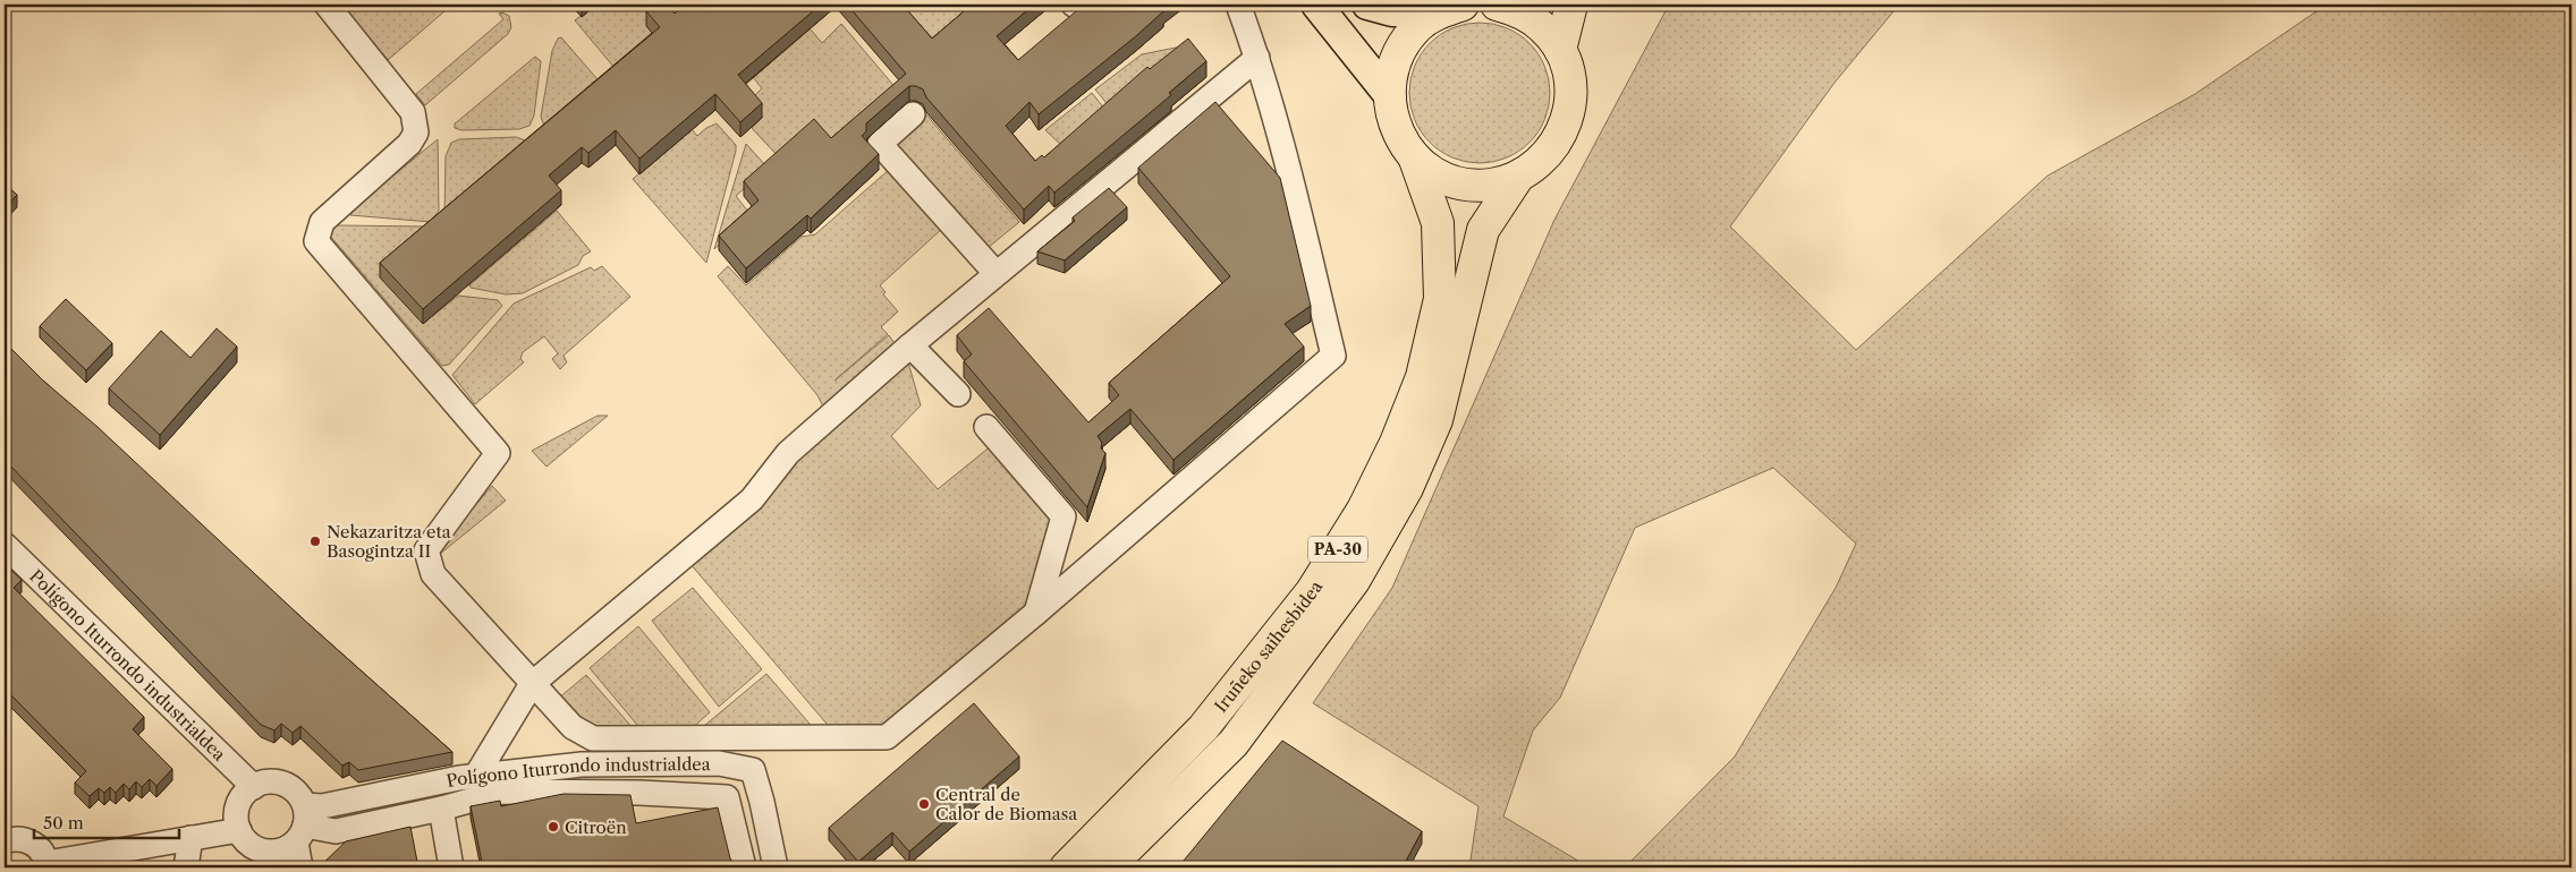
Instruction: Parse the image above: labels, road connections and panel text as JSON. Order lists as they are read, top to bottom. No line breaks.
{"streets":{"highway":["PA-30","Iruñeko saihesbidea"],"street":["Polígono Iturrondo industrialdea"]},"crossings":[["PA-30","Iruñeko saihesbidea"]],"places":["Nekazaritza eta Basogintza II","Central de Calor de Biomasa","Citroën"],"scale_bar":"50 m"}
